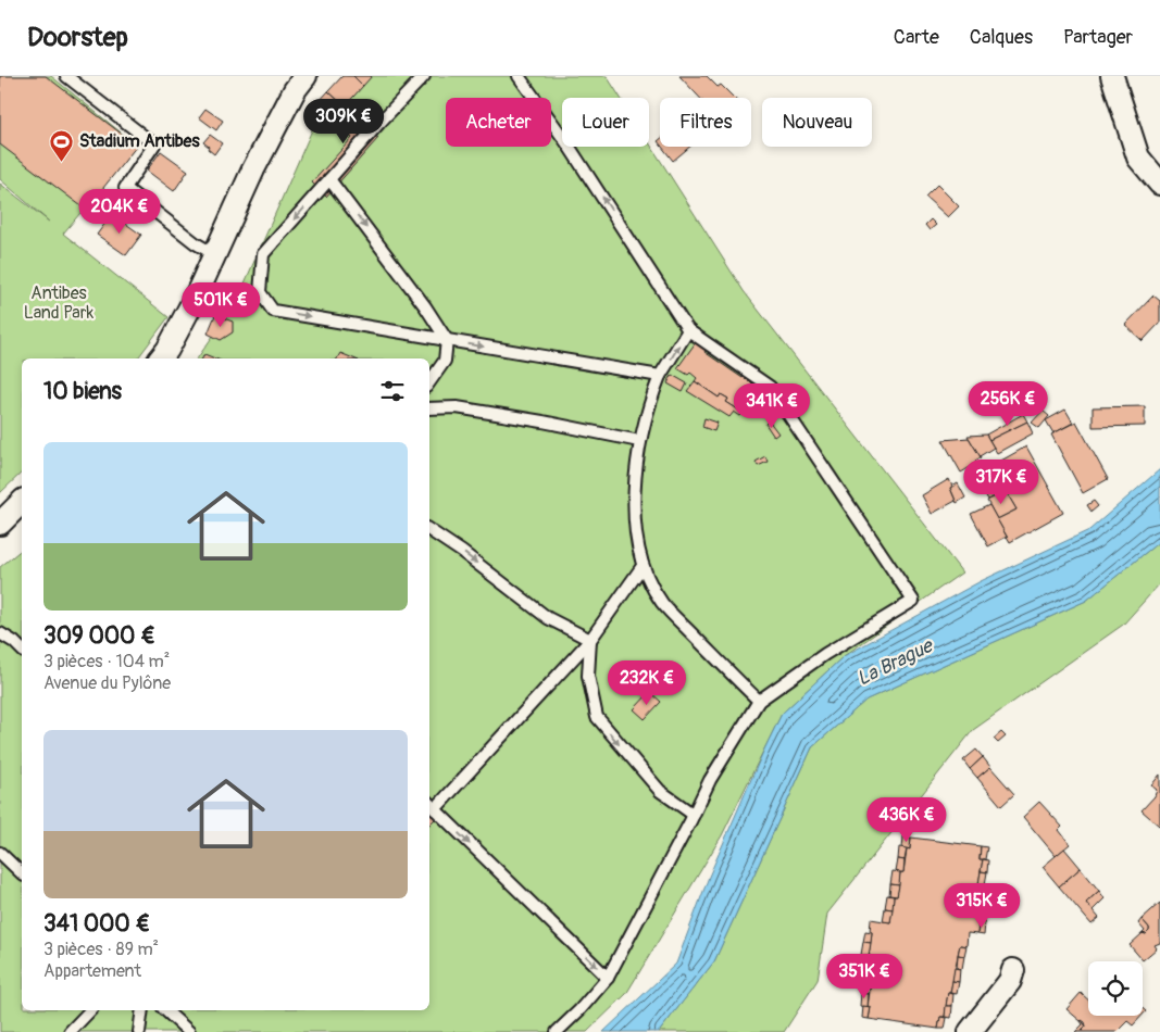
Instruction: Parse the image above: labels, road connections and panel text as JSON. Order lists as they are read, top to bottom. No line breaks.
{"water":["La Brague"],"parks":["Antibes Land Park"],"places":{"sports":["Stadium Antibes"]},"page":{"header":"Doorstep","nav":["Carte","Calques","Partager"],"chip":["Acheter","Louer","Filtres","Nouveau"],"price":["309K €","204K €","501K €","256K €","341K €","317K €","232K €","436K €","315K €","351K €"],"heading":"10 biens","list":[{"name":"309 000 €","note":"3 pièces · 104 m² · Avenue du Pylône"},{"name":"341 000 €","note":"3 pièces · 89 m² · Appartement"}]}}
